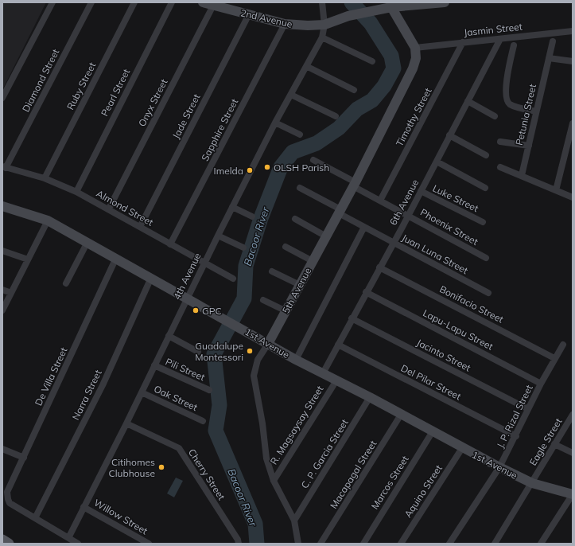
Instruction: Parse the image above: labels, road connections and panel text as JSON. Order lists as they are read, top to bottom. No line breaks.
{"streets":{"street":["2nd Avenue","Jasmin Street","Diamond Street","Ruby Street","Pearl Street","Onyx Street","Petunia Street","Jade Street","Timothy Street","Sapphire Street","Luke Street","6th Avenue","Almond Street","Phoenix Street","Juan Luna Street","4th Avenue","5th Avenue","Bonifacio Street","Lapu-Lapu Street","1st Avenue","Jacinto Street","Pili Street","De Villa Street","Del Pilar Street","Narra Street","Oak Street","J. P. Rizal Street","R. Magsaysay Street","Eagle Street","C. P. Garcia Street","Cherry Street","Macapagal Street","Marcos Street","Aquino Street","Willow Street"]},"crossings":[["2nd Avenue","Onyx Street"],["2nd Avenue","Jade Street"],["2nd Avenue","Sapphire Street"],["2nd Avenue","4th Avenue"],["Jasmin Street","Timothy Street"],["Jasmin Street","6th Avenue"],["Jasmin Street","5th Avenue"],["Diamond Street","Almond Street"],["Ruby Street","Almond Street"],["Pearl Street","Almond Street"],["Onyx Street","Almond Street"],["Jade Street","Almond Street"],["Timothy Street","Phoenix Street"],["Sapphire Street","Almond Street"],["Luke Street","6th Avenue"],["6th Avenue","Phoenix Street"],["6th Avenue","Juan Luna Street"],["6th Avenue","Bonifacio Street"],["6th Avenue","Lapu-Lapu Street"],["6th Avenue","1st Avenue"],["6th Avenue","Jacinto Street"],["6th Avenue","Del Pilar Street"],["Almond Street","4th Avenue"],["Phoenix Street","5th Avenue"],["Juan Luna Street","5th Avenue"],["4th Avenue","1st Avenue"],["4th Avenue","Pili Street"],["4th Avenue","Oak Street"],["4th Avenue","Cherry Street"],["4th Avenue","Willow Street"],["5th Avenue","1st Avenue"],["5th Avenue","R. Magsaysay Street"],["5th Avenue","C. P. Garcia Street"],["Bonifacio Street","J. P. Rizal Street"],["Lapu-Lapu Street","J. P. Rizal Street"],["1st Avenue","De Villa Street"],["1st Avenue","Narra Street"],["1st Avenue","J. P. Rizal Street"],["1st Avenue","R. Magsaysay Street"],["1st Avenue","Eagle Street"],["1st Avenue","C. P. Garcia Street"],["1st Avenue","Macapagal Street"],["1st Avenue","Marcos Street"],["1st Avenue","Aquino Street"],["Jacinto Street","J. P. Rizal Street"],["De Villa Street","Narra Street"],["Del Pilar Street","J. P. Rizal Street"]],"water":["Bacoor River"],"places":["OLSH Parish","Imelda","GPC","Guadalupe Montessori","Citihomes Clubhouse"]}
